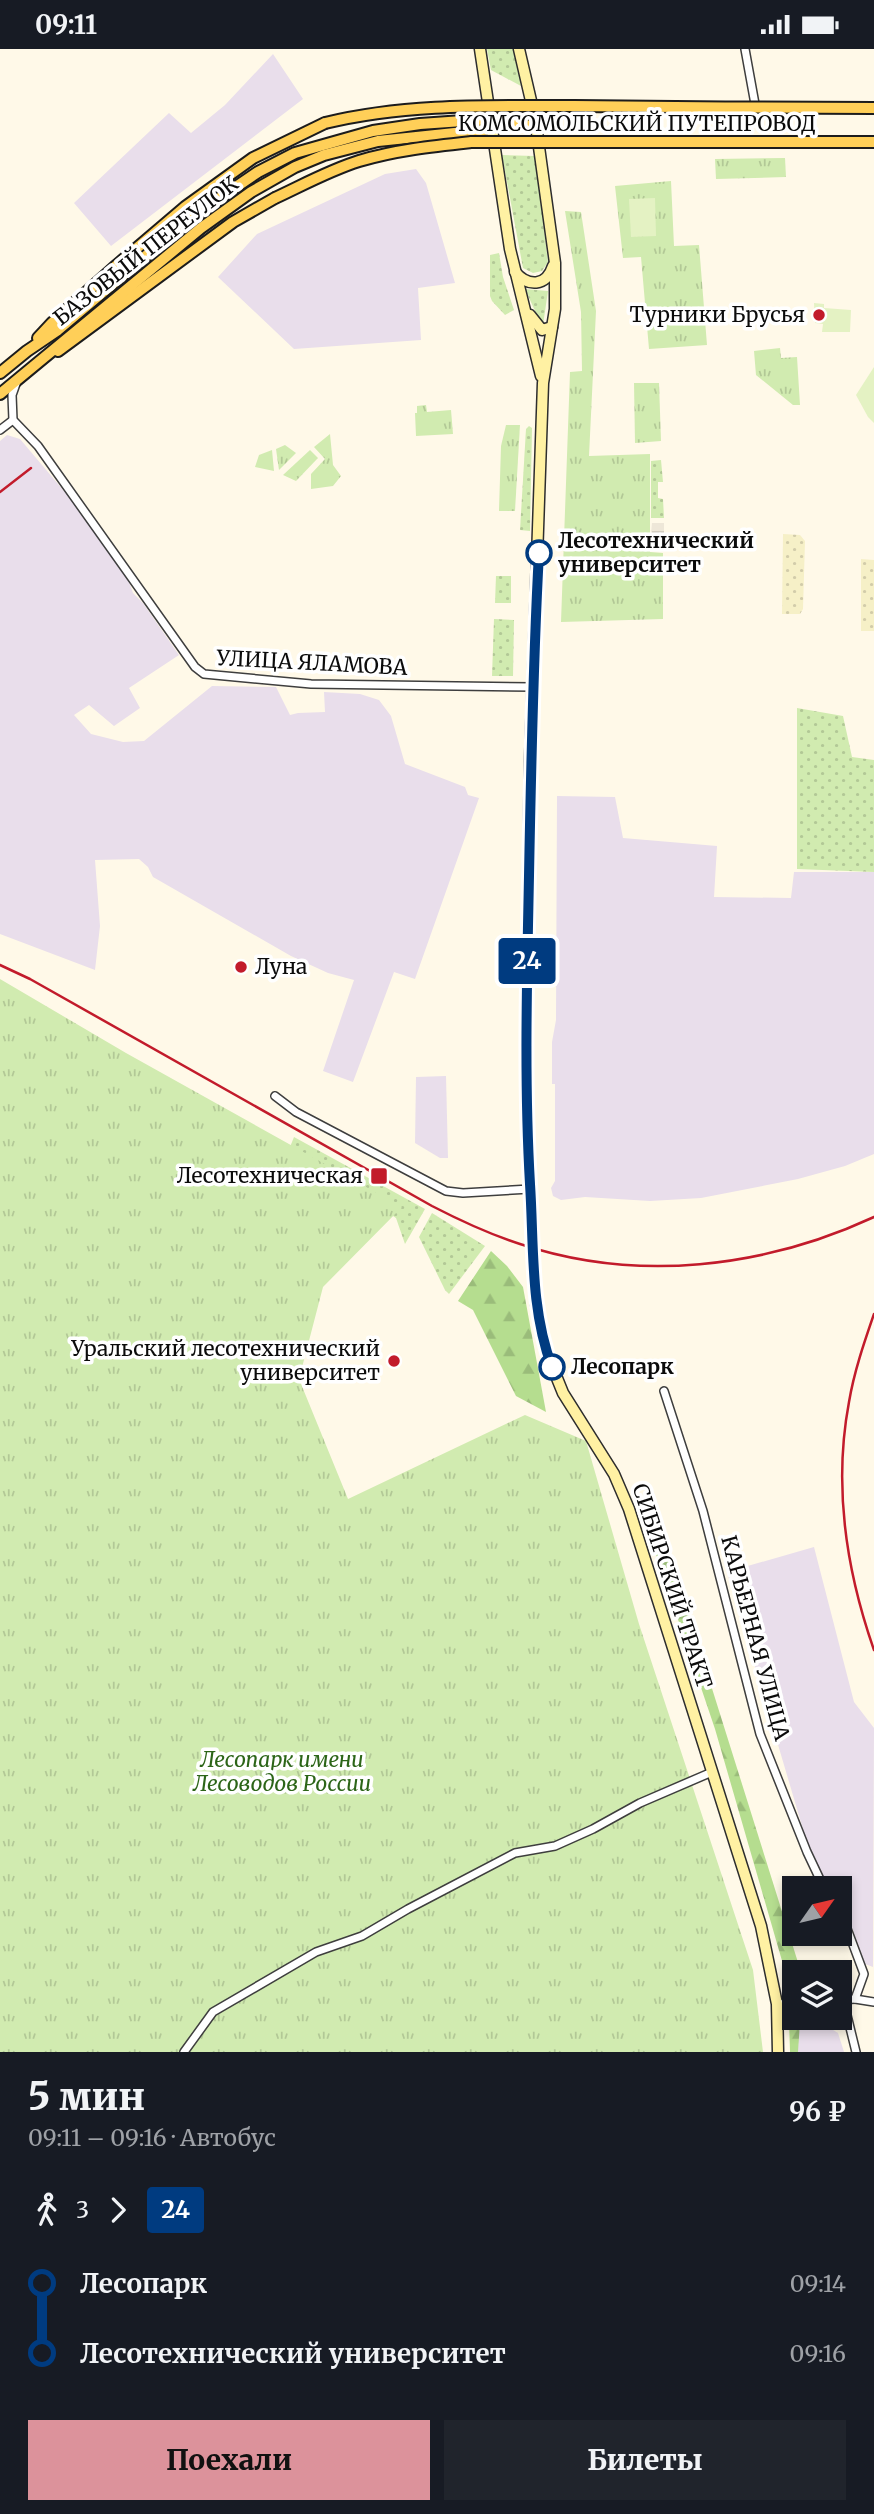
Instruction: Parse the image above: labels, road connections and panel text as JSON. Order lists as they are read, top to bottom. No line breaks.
{"streets":{"main road":["КОМСОМОЛЬСКИЙ ПУТЕПРОВОД","БАЗОВЫЙ ПЕРЕУЛОК","СИБИРСКИЙ ТРАКТ"],"street":["УЛИЦА ЯЛАМОВА","КАРЬЕРНАЯ УЛИЦА"]},"crossings":[["КОМСОМОЛЬСКИЙ ПУТЕПРОВОД","БАЗОВЫЙ ПЕРЕУЛОК"],["КОМСОМОЛЬСКИЙ ПУТЕПРОВОД","СИБИРСКИЙ ТРАКТ"],["БАЗОВЫЙ ПЕРЕУЛОК","СИБИРСКИЙ ТРАКТ"],["УЛИЦА ЯЛАМОВА","СИБИРСКИЙ ТРАКТ"]],"parks":["Лесопарк имени Лесоводов России"],"places":{"other":["Турники Брусья","Лесотехнический университет","Луна","Уральский лесотехнический университет","Лесопарк"],"transit":["Лесотехническая"]},"lines":["bus line 24"],"north":"top right","page":{"status":"09:11","on_map":"24","heading":["5 мин","09:11 – 09:16 · Автобус","96 ₽"],"legs":["3","24"],"list":[{"name":"Лесопарк","value":"09:14"},{"name":"Лесотехнический университет","value":"09:16"}],"buttons":["Поехали","Билеты"]}}
